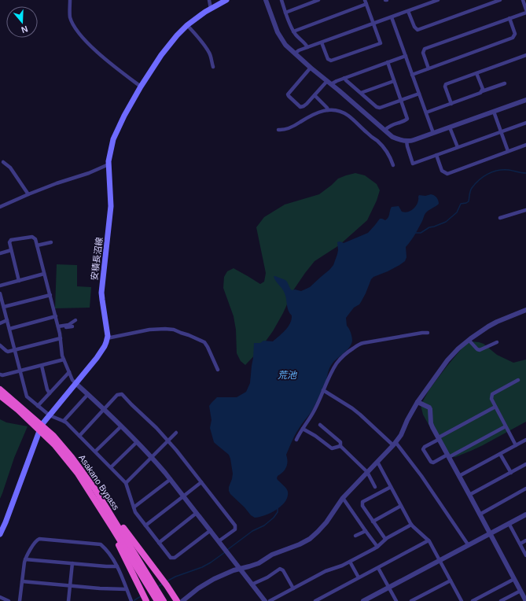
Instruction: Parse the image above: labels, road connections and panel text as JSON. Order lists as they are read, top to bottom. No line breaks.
{"streets":{"highway":["Asakano Bypass"],"main road":["安積長沼線"]},"crossings":[["安積長沼線","Asakano Bypass"]],"water":["荒池"],"north":"bottom"}
